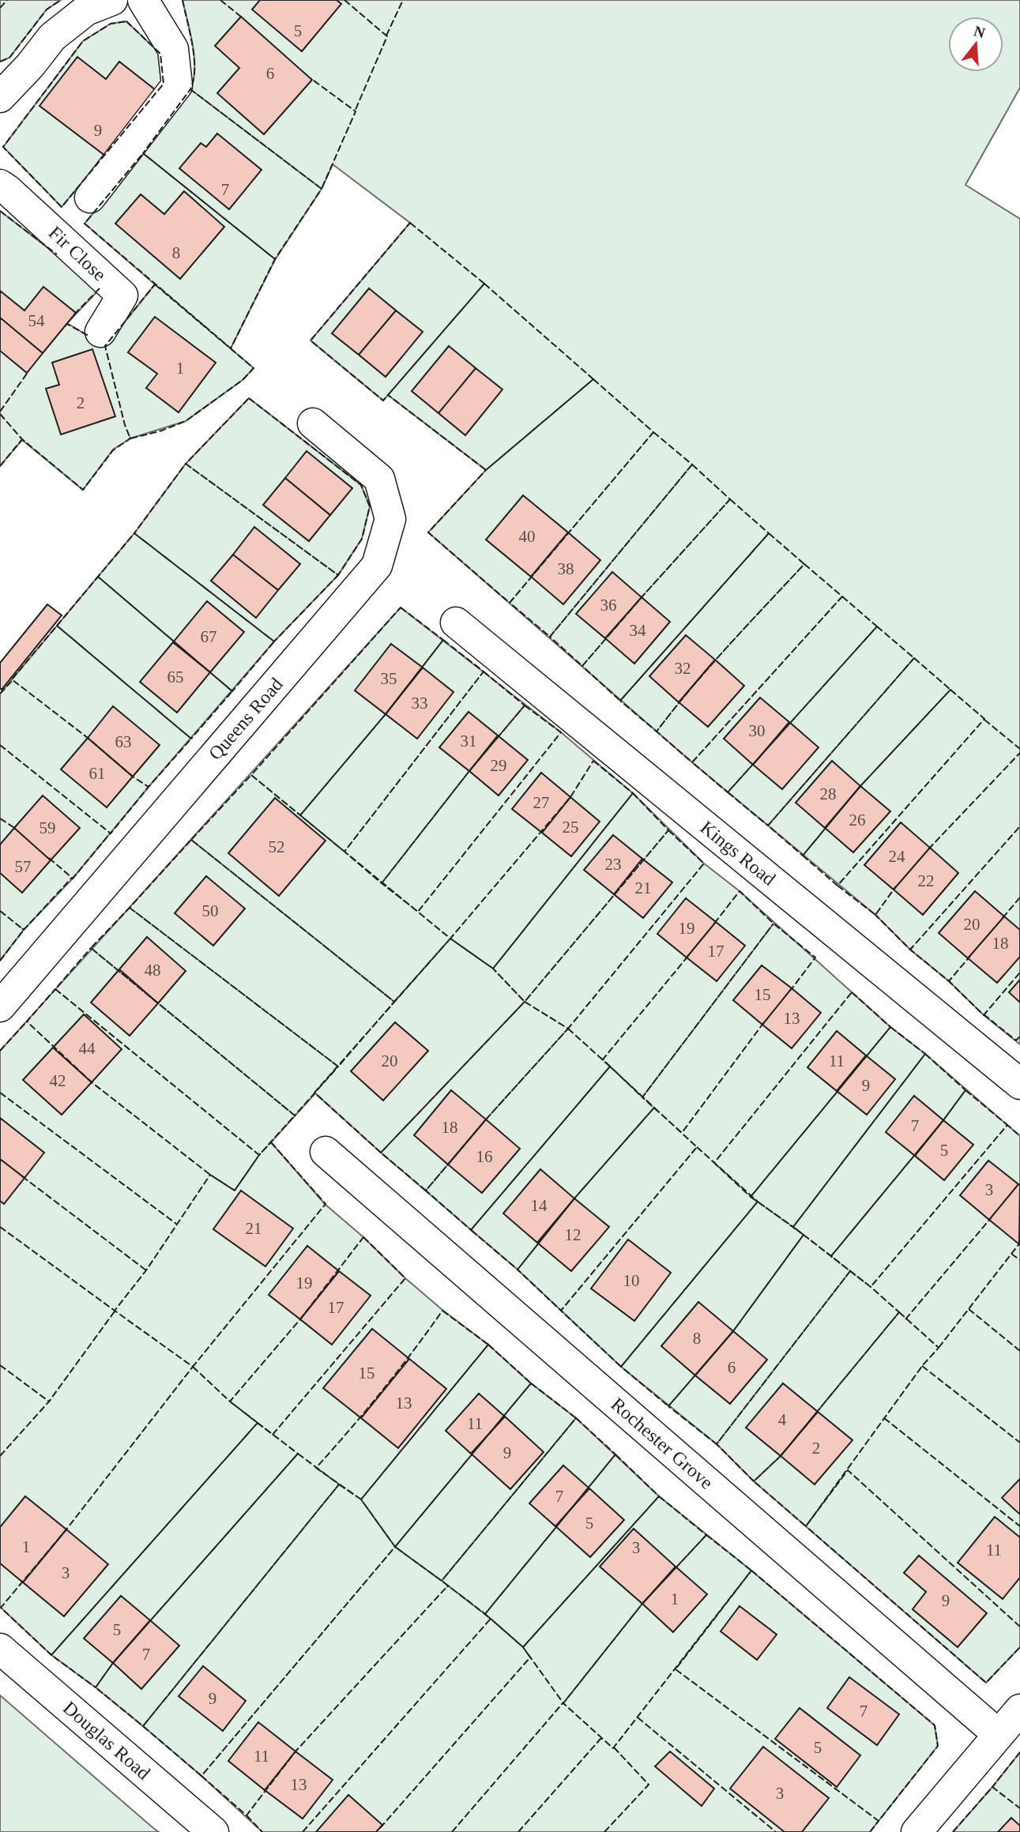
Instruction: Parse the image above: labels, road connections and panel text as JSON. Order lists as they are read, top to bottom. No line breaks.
{"streets":{"street":["Fir Close","Queens Road","Kings Road","Rochester Grove","Douglas Road"]},"house_numbers":["5","6","9","7","8","54","1","2","40","38","36","34","67","32","65","35","33","30","31","63","29","61","28","27","26","25","59","52","24","23","57","22","21","50","20","19","18","17","48","15","13","44","20","11","42","9","7","18","5","16","3","14","21","12","10","19","17","8","6","15","13","4","11","2","9","7","5","1","3","11","3","1","9","5","7","9","7","5","11","13","3"],"north":"top"}
